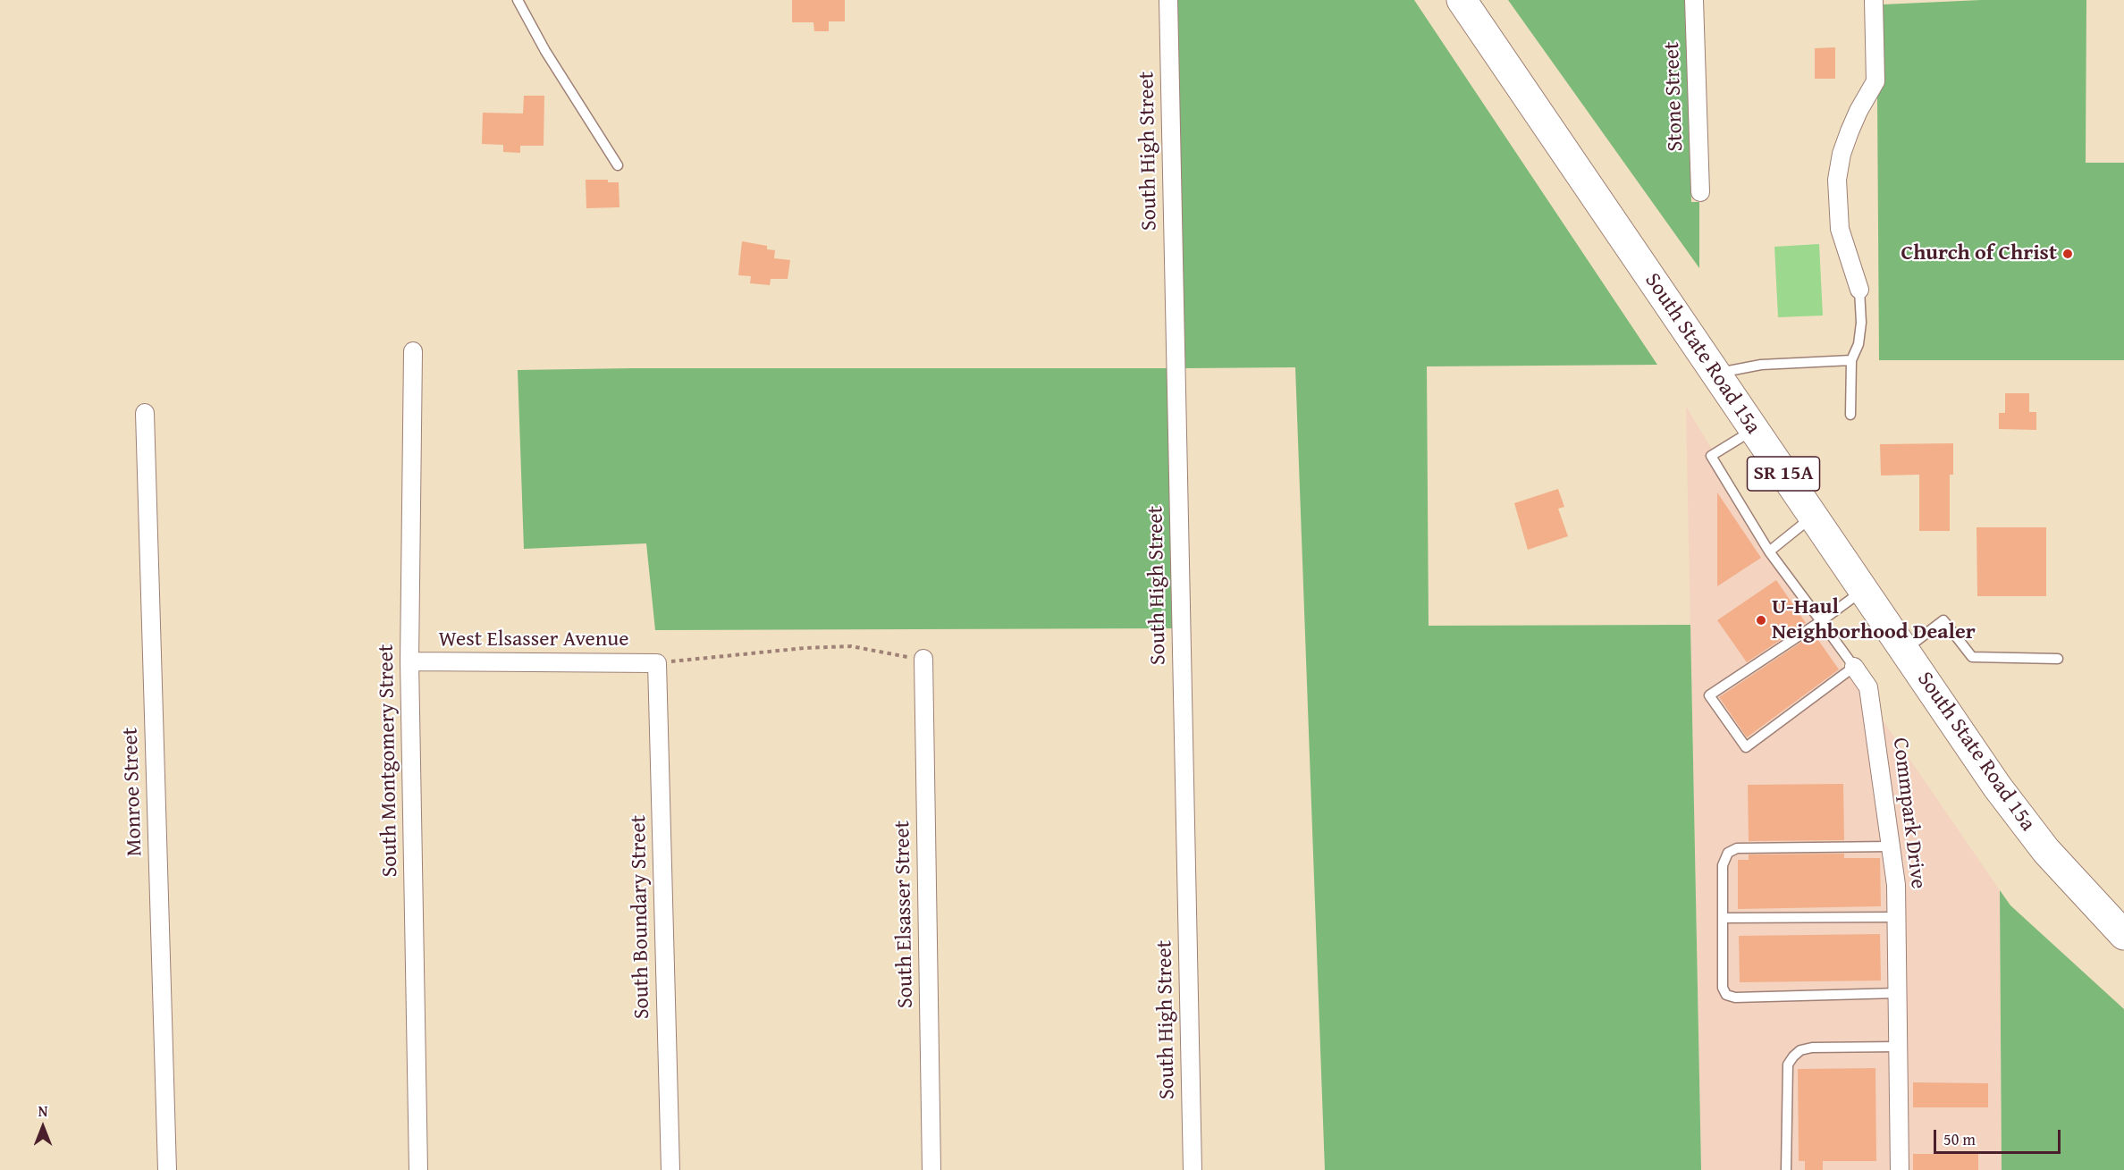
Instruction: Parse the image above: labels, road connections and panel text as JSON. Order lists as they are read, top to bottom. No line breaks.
{"streets":{"highway":["South State Road 15a","SR 15A"],"street":["Stone Street","South High Street","West Elsasser Avenue","South Montgomery Street","Monroe Street","Commpark Drive","South Elsasser Street","South Boundary Street"]},"crossings":[["South State Road 15a","Commpark Drive"],["West Elsasser Avenue","South Montgomery Street"],["West Elsasser Avenue","South Boundary Street"]],"places":["Church of Christ","U-Haul Neighborhood Dealer"],"scale_bar":"50 m","north":"top"}
